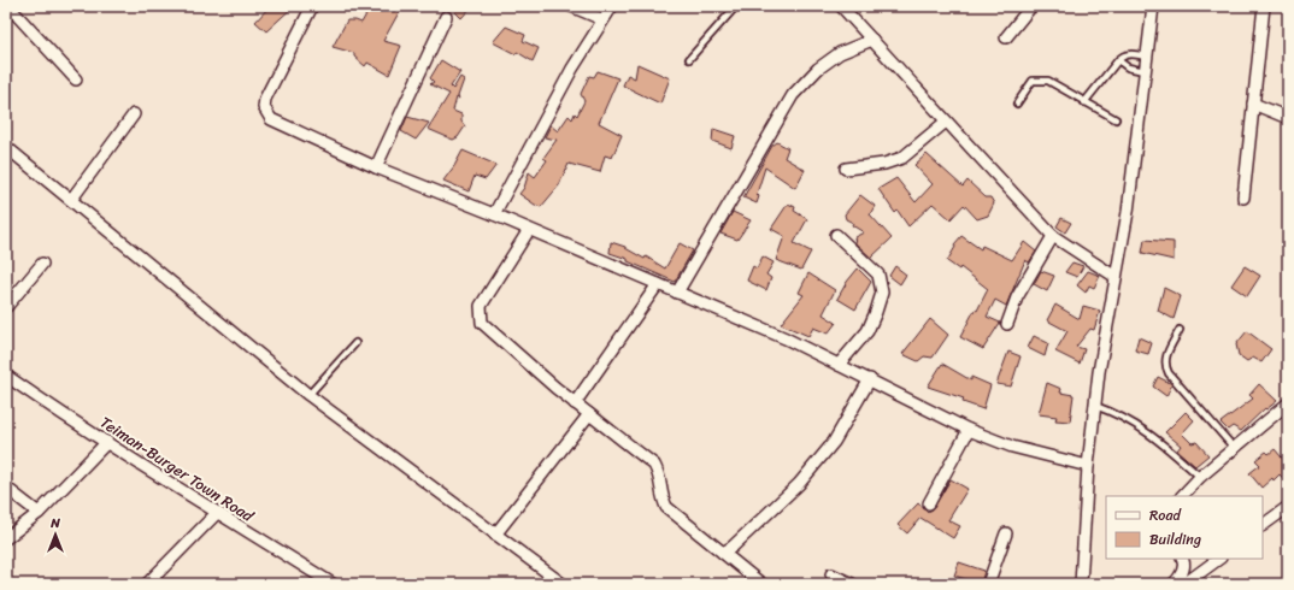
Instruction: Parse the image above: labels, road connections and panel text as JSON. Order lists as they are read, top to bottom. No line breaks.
{"streets":{"street":["Teiman-Burger Town Road"]},"legend":["Road","Building"],"north":"top"}
